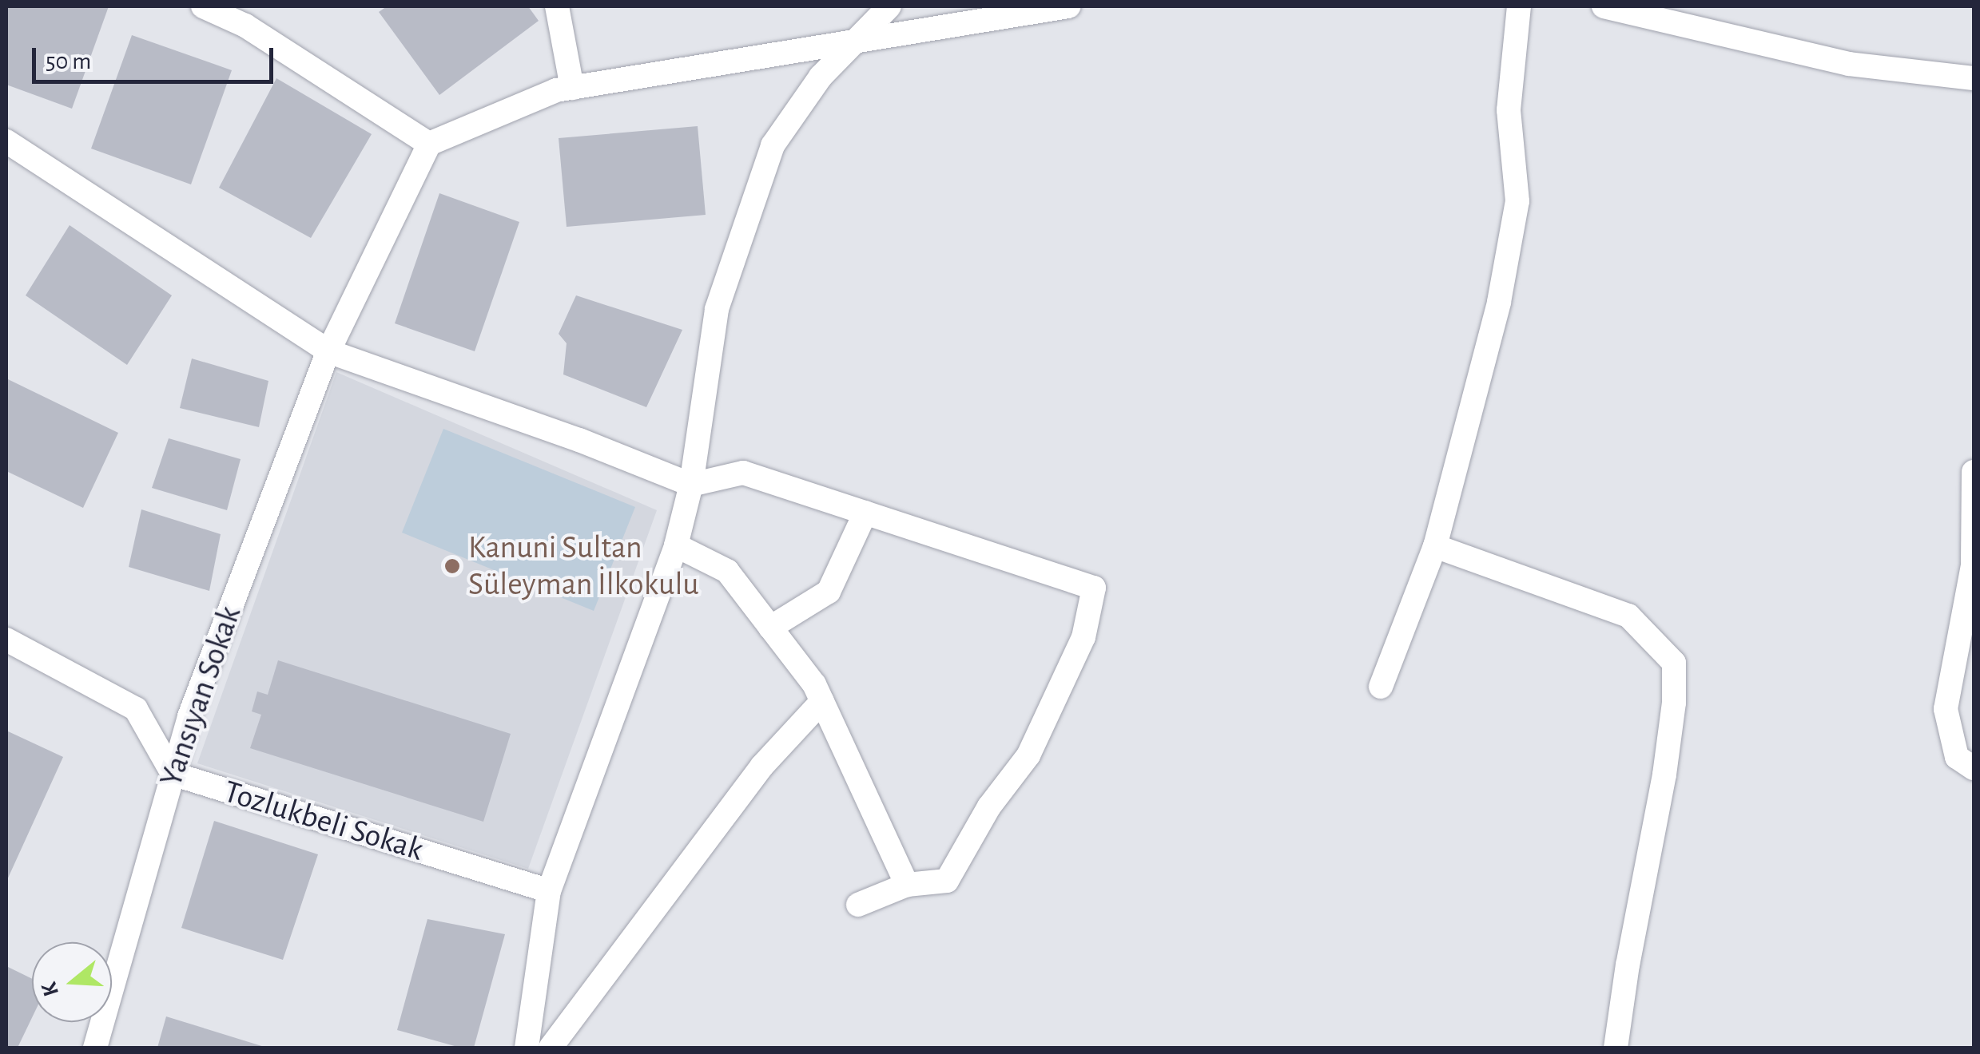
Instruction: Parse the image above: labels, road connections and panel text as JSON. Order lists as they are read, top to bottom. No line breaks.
{"streets":{"street":["Yansıyan Sokak","Tozlukbeli Sokak"]},"crossings":[["Yansıyan Sokak","Tozlukbeli Sokak"]],"places":["Kanuni Sultan Süleyman İlkokulu"],"scale_bar":"50 m","north":"left"}
